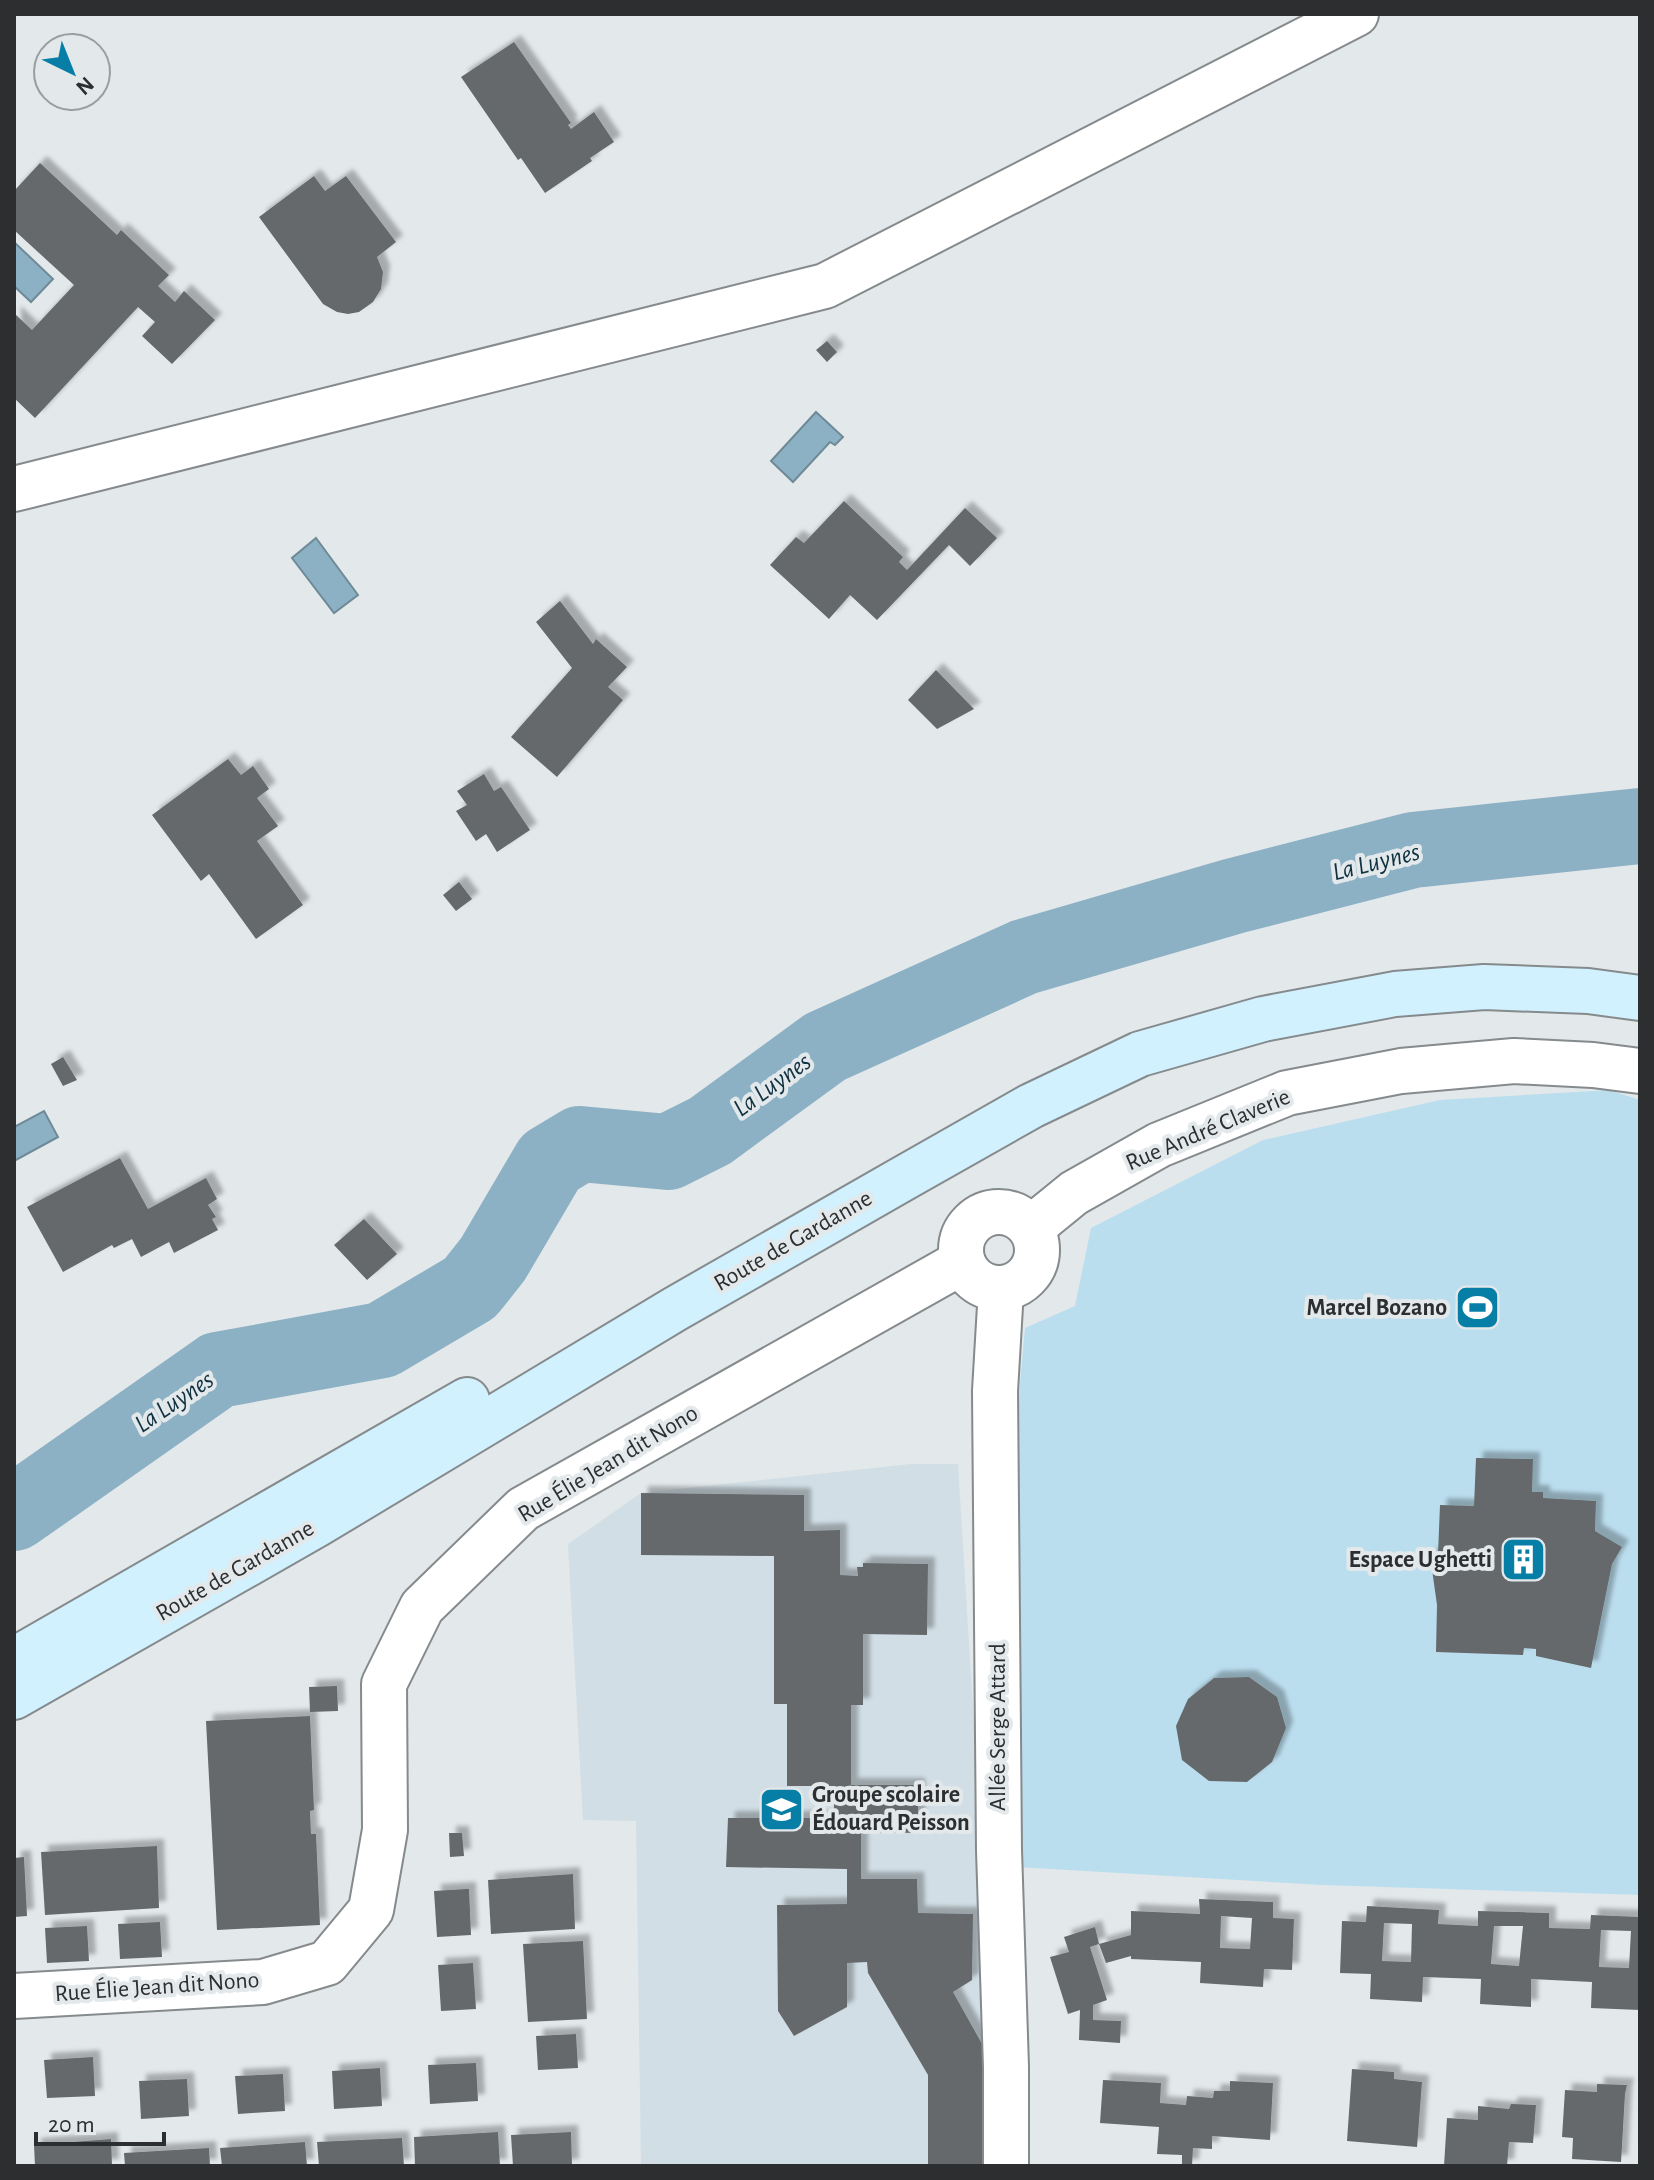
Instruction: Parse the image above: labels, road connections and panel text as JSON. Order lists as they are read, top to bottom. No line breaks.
{"streets":{"main road":["Route de Gardanne"],"street":["Rue André Claverie","Rue Élie Jean dit Nono","Allée Serge Attard"]},"crossings":[["Rue André Claverie","Rue Élie Jean dit Nono"],["Rue André Claverie","Allée Serge Attard"],["Rue Élie Jean dit Nono","Allée Serge Attard"]],"water":["La Luynes"],"places":{"sports":["Marcel Bozano"],"building":["Espace Ughetti"],"school or university":["Groupe scolaire Édouard Peisson"]},"scale_bar":"20 m","north":"bottom right"}
